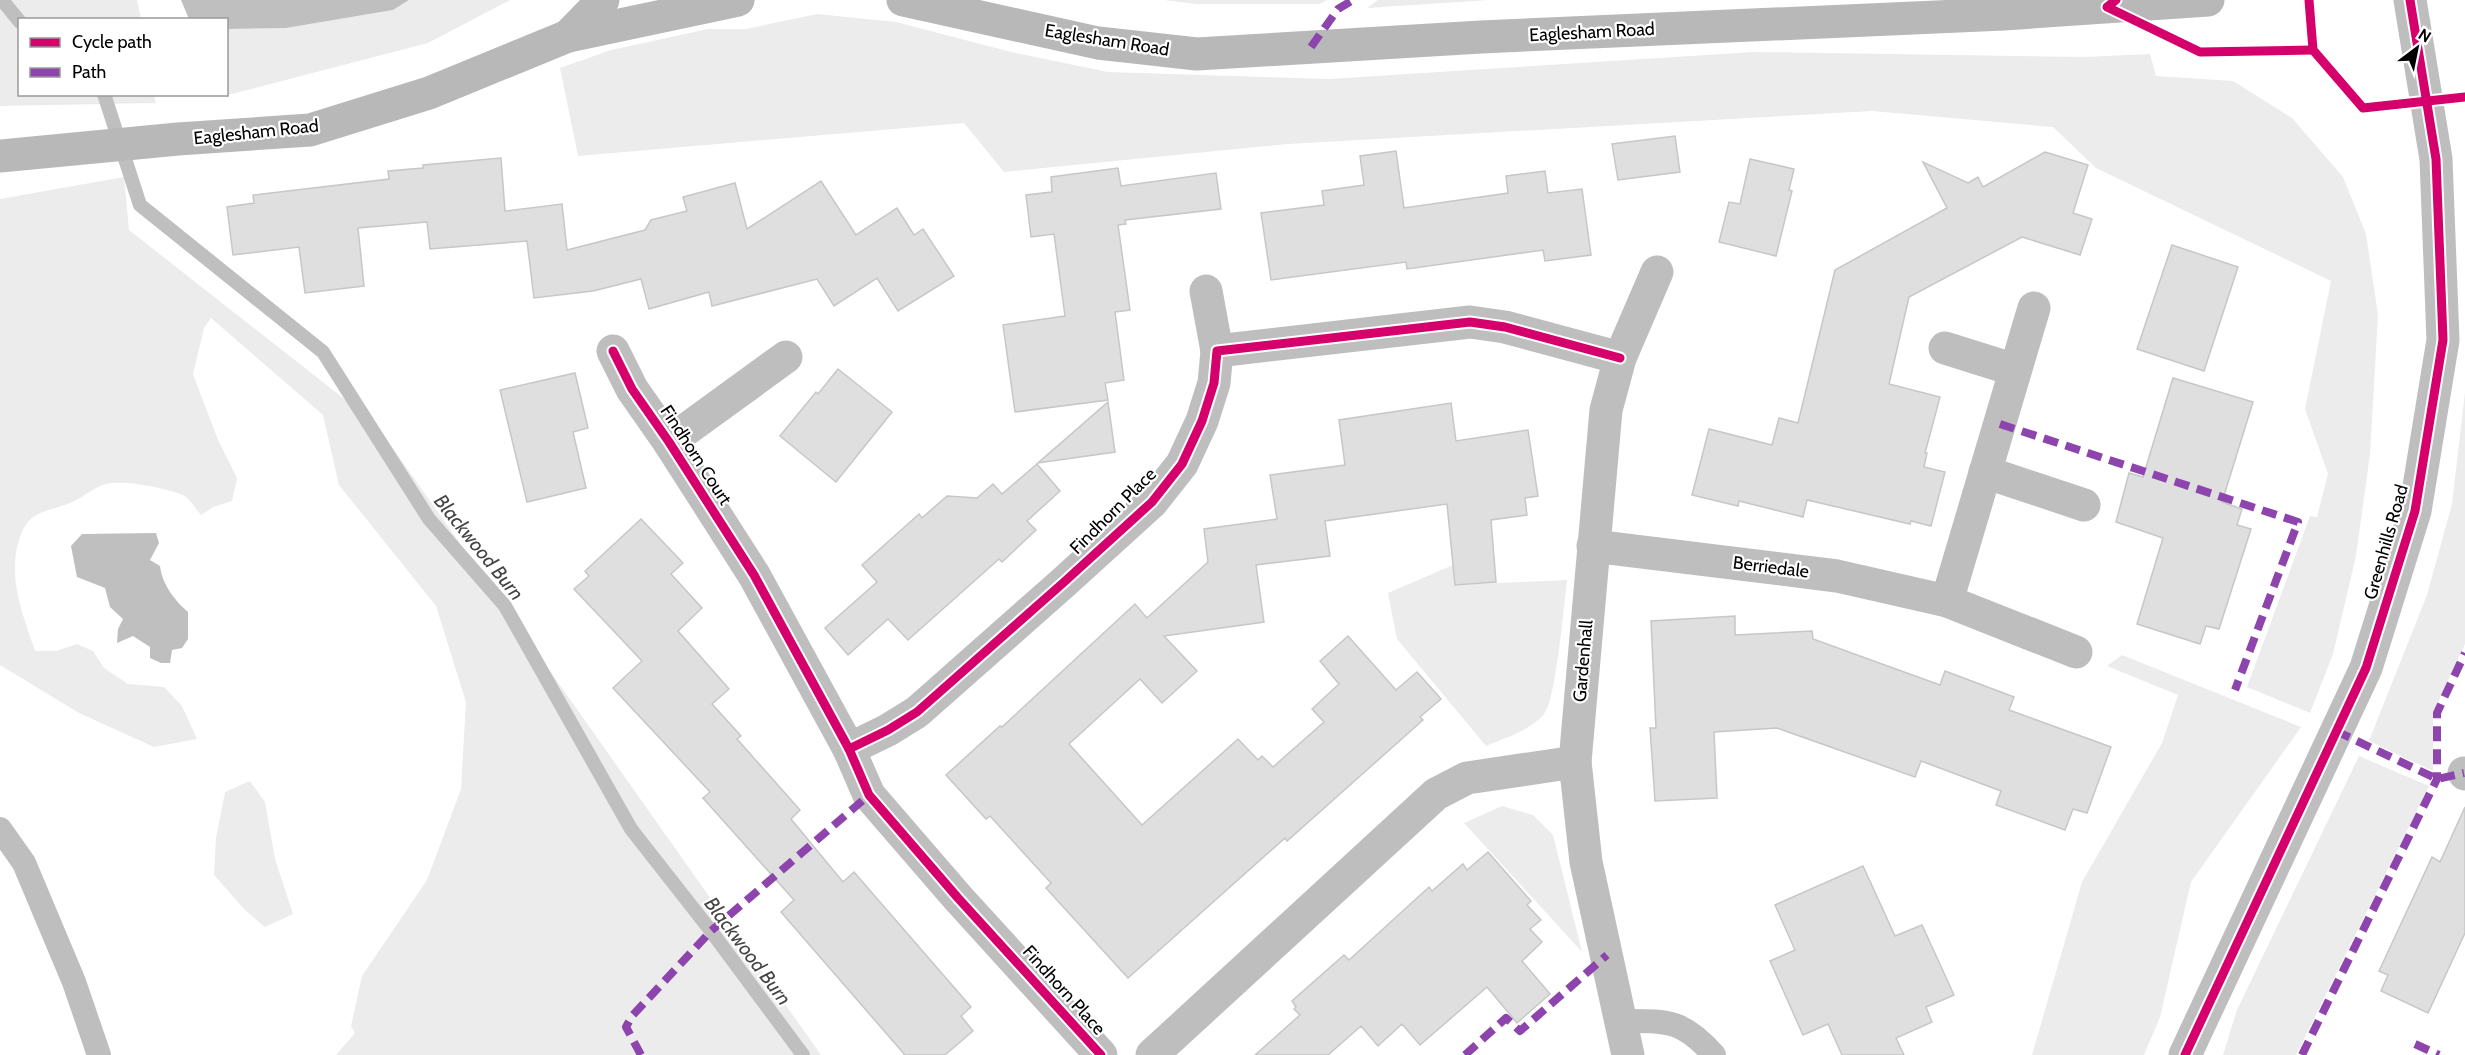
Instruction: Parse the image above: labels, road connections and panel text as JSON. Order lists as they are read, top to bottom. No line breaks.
{"streets":{"main road":["Eaglesham Road"],"street":["Findhorn Court","Findhorn Place","Greenhills Road","Berriedale","Gardenhall"]},"crossings":[["Findhorn Court","Findhorn Place"],["Berriedale","Gardenhall"]],"water":["Blackwood Burn"],"legend":["Cycle path","Path"],"north":"top right"}
